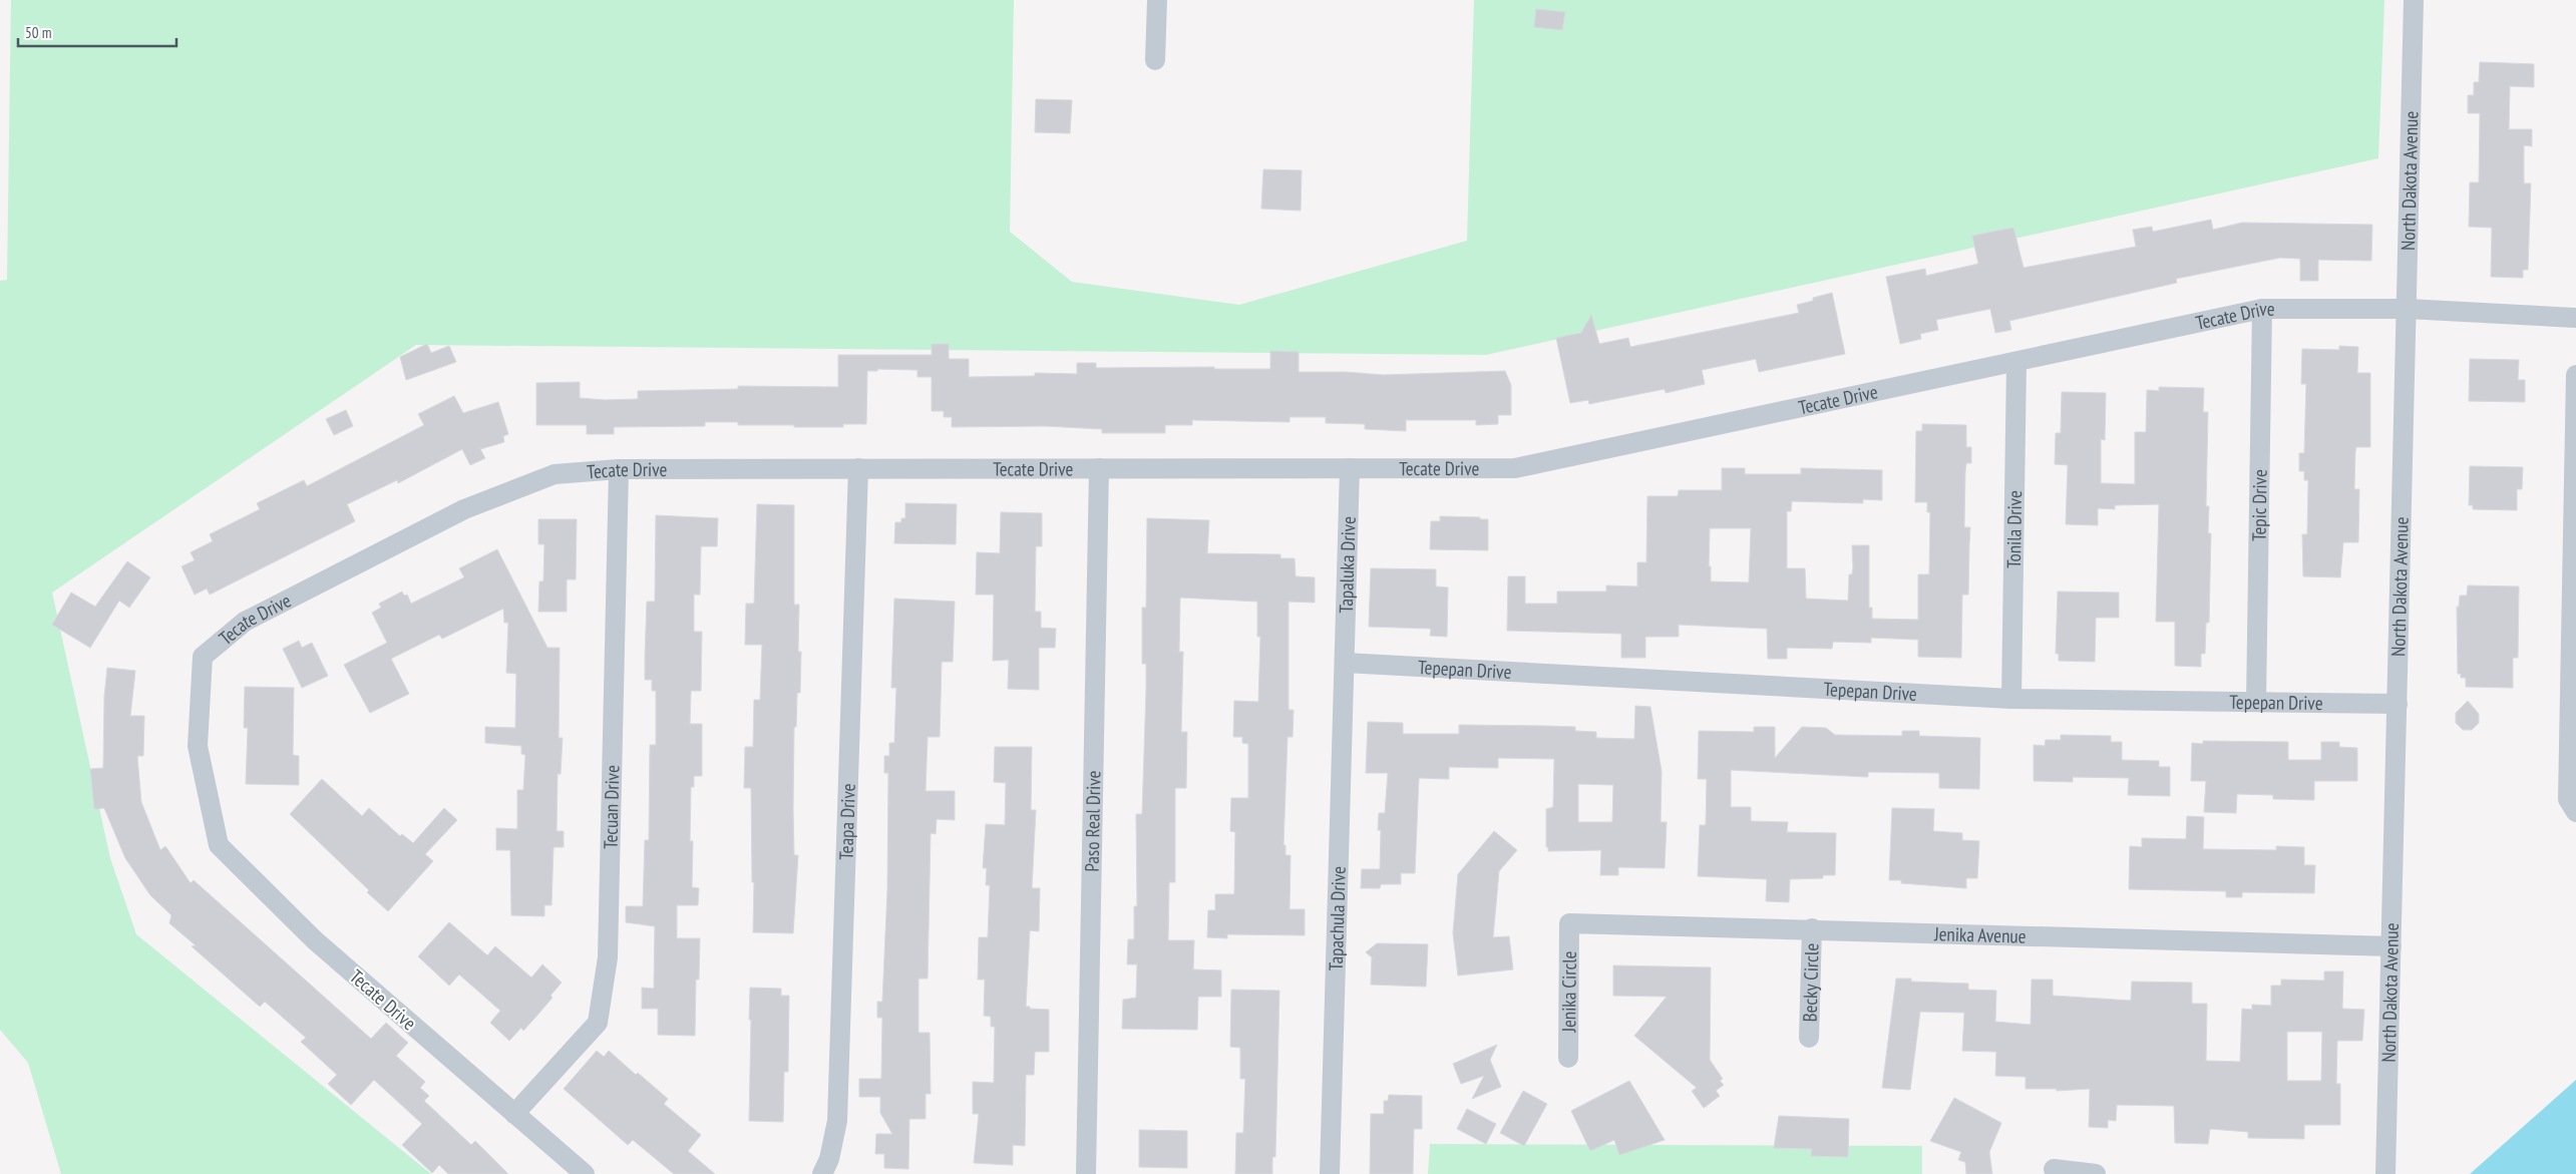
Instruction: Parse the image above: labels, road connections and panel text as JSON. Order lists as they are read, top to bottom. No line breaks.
{"streets":{"street":["North Dakota Avenue","Tecate Drive","Tepic Drive","Tonila Drive","Tapaluka Drive","Tepepan Drive","Tecuan Drive","Paso Real Drive","Teapa Drive","Tapachula Drive","Jenika Avenue","Becky Circle","Jenika Circle"]},"crossings":[["North Dakota Avenue","Tecate Drive"],["North Dakota Avenue","Tepepan Drive"],["North Dakota Avenue","Jenika Avenue"],["Tecate Drive","Tepic Drive"],["Tecate Drive","Tonila Drive"],["Tecate Drive","Tapaluka Drive"],["Tecate Drive","Tecuan Drive"],["Tecate Drive","Paso Real Drive"],["Tecate Drive","Teapa Drive"],["Tepic Drive","Tepepan Drive"],["Tonila Drive","Tepepan Drive"],["Tapaluka Drive","Tepepan Drive"],["Tapaluka Drive","Tapachula Drive"],["Tepepan Drive","Tapachula Drive"],["Jenika Avenue","Becky Circle"],["Jenika Avenue","Jenika Circle"]],"scale_bar":"50 m"}
